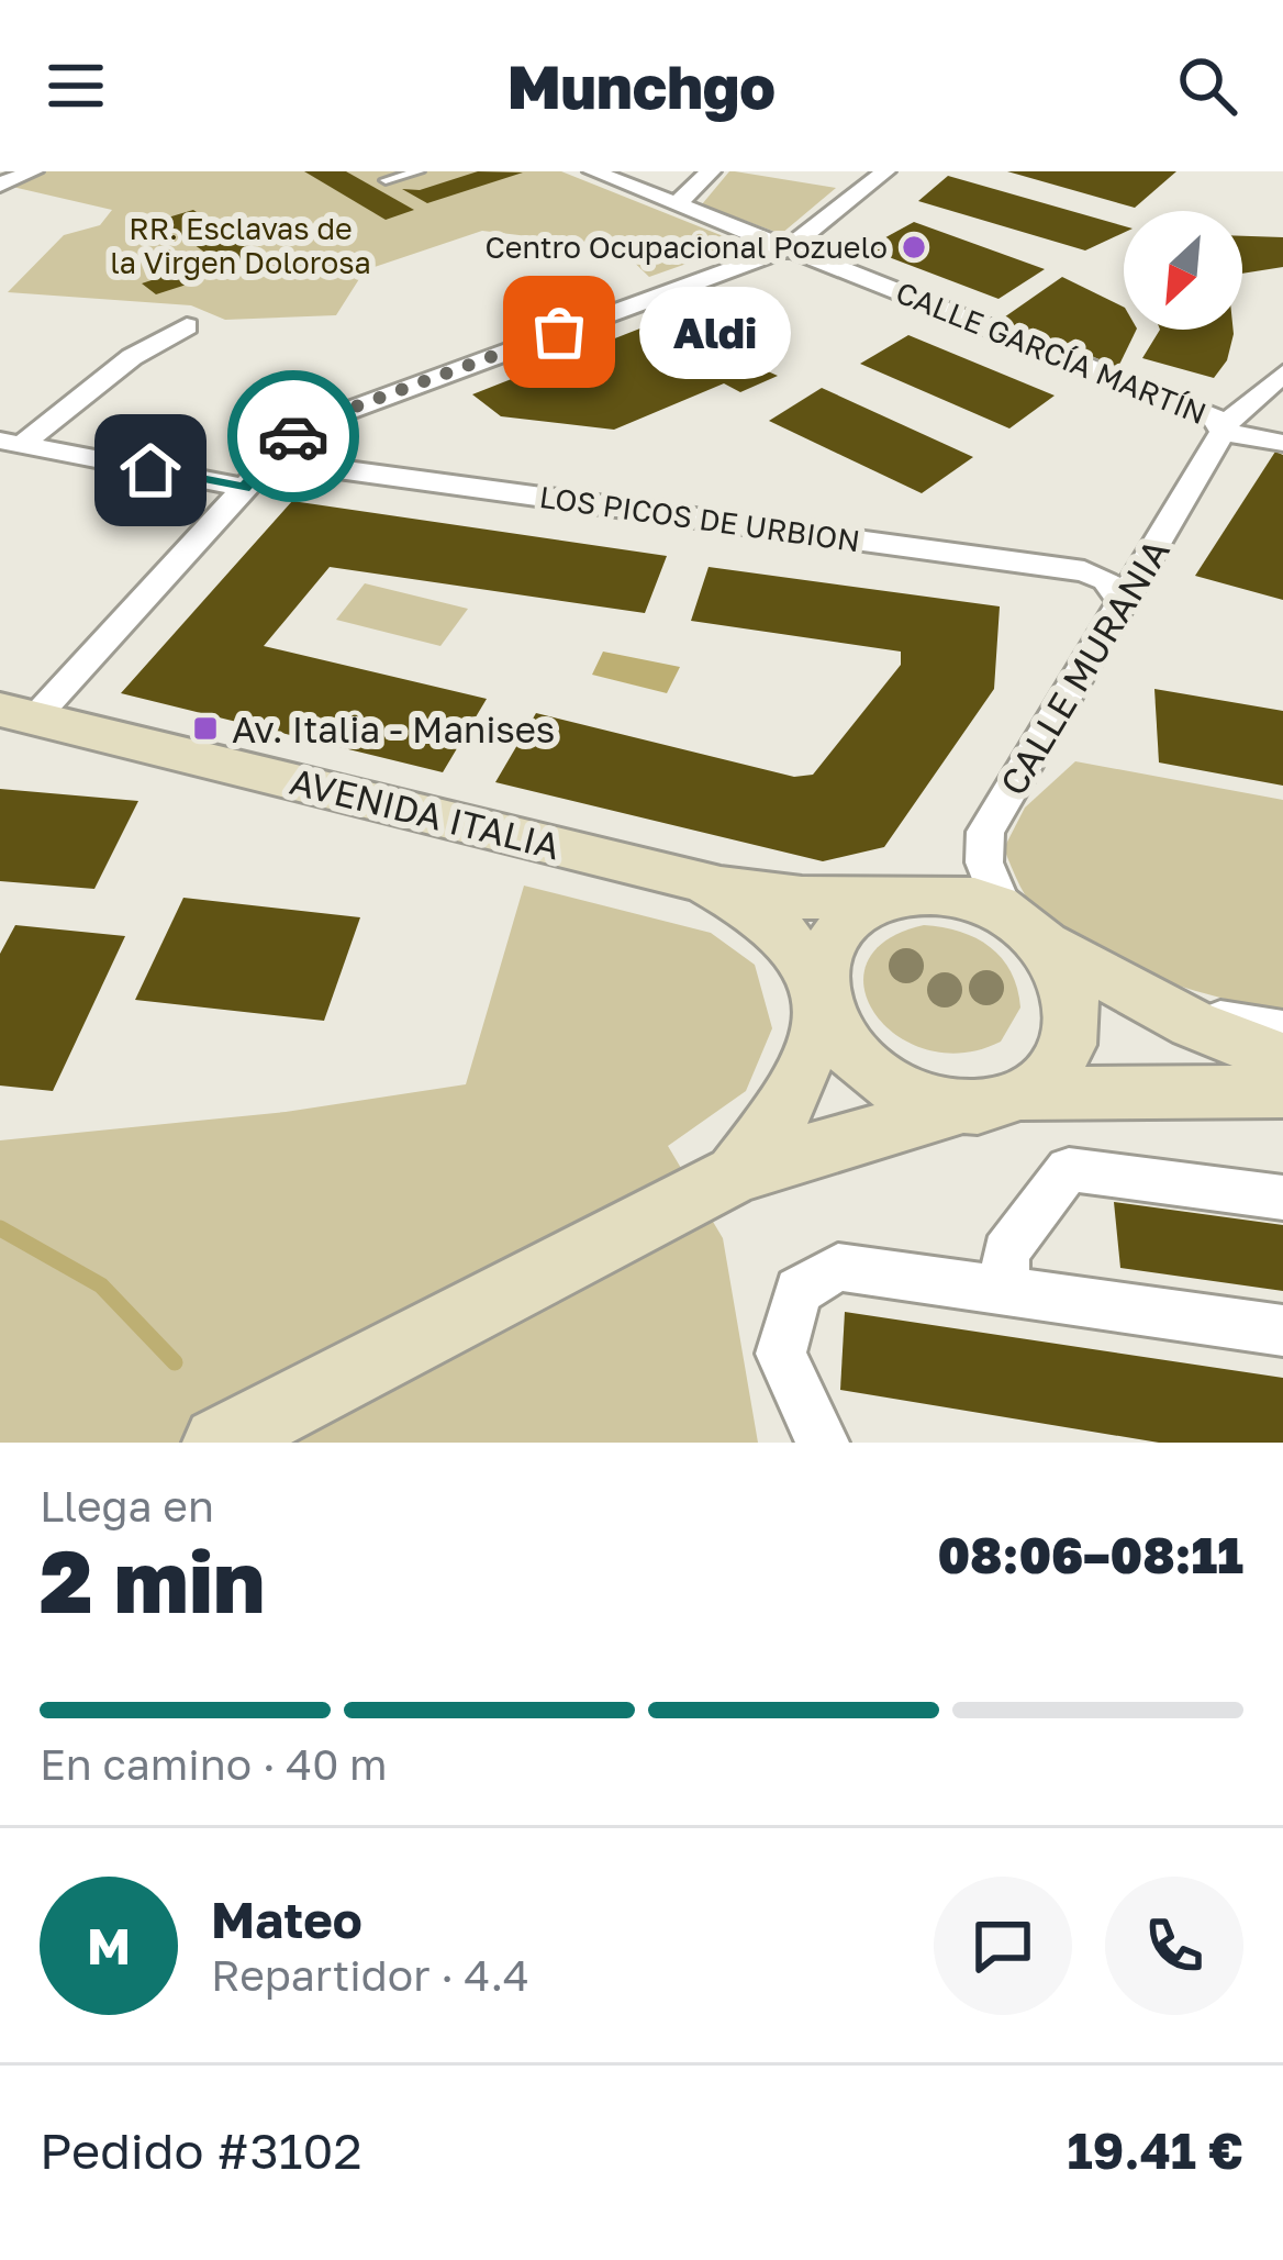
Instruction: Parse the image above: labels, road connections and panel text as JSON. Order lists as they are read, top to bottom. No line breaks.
{"streets":{"main road":["AVENIDA ITALIA"],"street":["CALLE GARCÍA MARTÍN","LOS PICOS DE URBION","CALLE MURANIA"]},"crossings":[["CALLE GARCÍA MARTÍN","CALLE MURANIA"],["LOS PICOS DE URBION","CALLE MURANIA"],["CALLE MURANIA","AVENIDA ITALIA"]],"parks":["RR. Esclavas de la Virgen Dolorosa"],"places":{"other":["Centro Ocupacional Pozuelo","Aldi"],"transit":["Av. Italia - Manises"]},"north":"bottom left","page":{"header":"Munchgo","bubble":"Aldi","heading":["2 min","Llega en","08:06–08:11"],"panel":["Mateo","Repartidor · 4.4","Pedido #3102","19.41 €"],"bar":"En camino · 40 m","round":"M"}}
